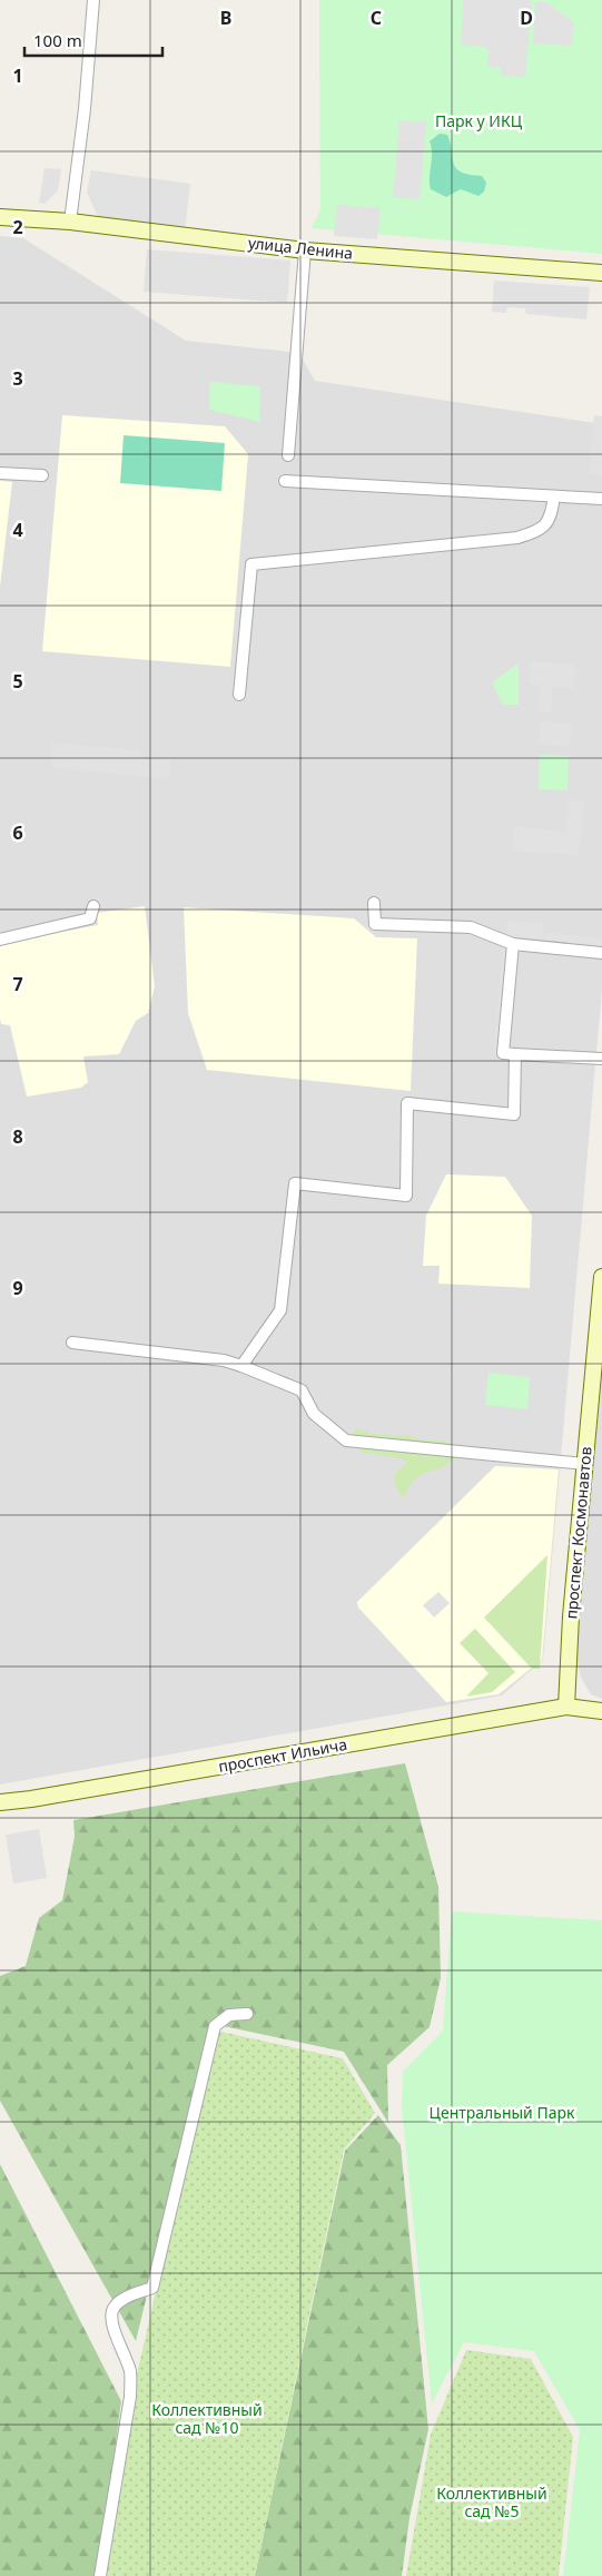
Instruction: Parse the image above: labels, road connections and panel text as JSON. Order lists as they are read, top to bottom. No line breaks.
{"streets":{"street":["улица Ленина","проспект Космонавтов","проспект Ильича"]},"crossings":[["проспект Космонавтов","проспект Ильича"]],"parks":["Парк у ИКЦ","Центральный Парк","Коллективный сад №10","Коллективный сад №5"],"scale_bar":"100 m","grid":{"columns":["B","C","D"],"rows":["1","2","3","4","5","6","7","8","9"]}}
